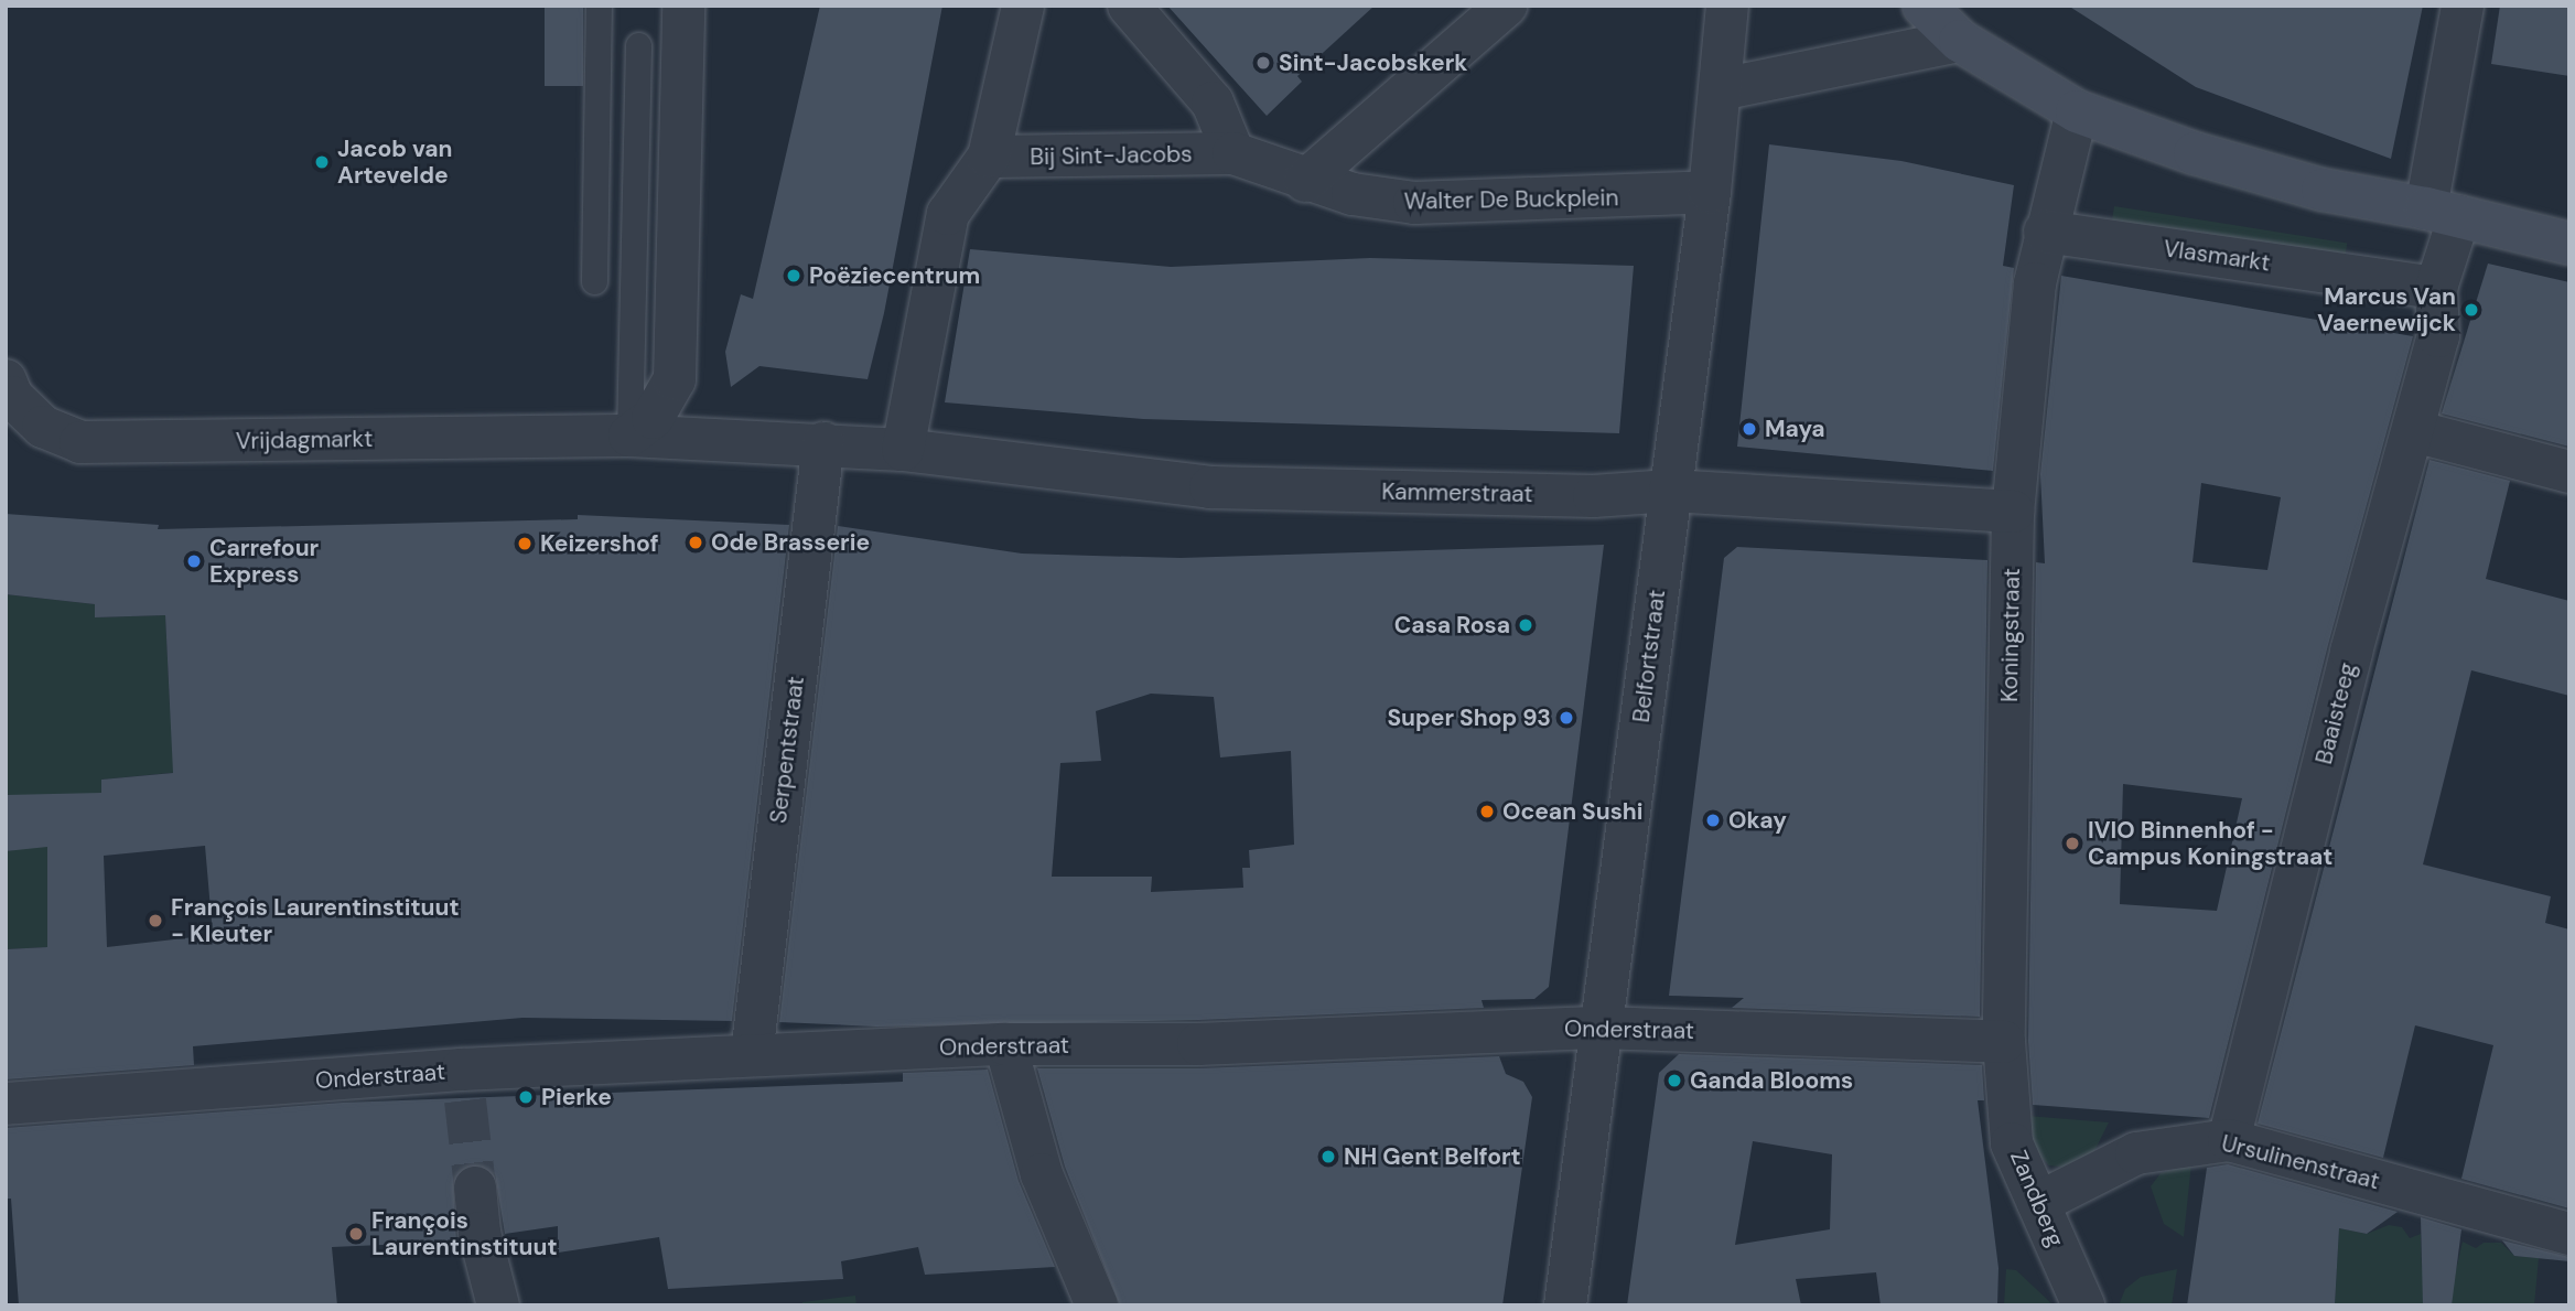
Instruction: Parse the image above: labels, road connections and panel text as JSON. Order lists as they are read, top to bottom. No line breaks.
{"streets":{"street":["Bij Sint-Jacobs","Walter De Buckplein","Vlasmarkt","Vrijdagmarkt","Kammerstraat","Koningstraat","Belfortstraat","Baaisteeg","Serpentstraat","Onderstraat","Ursulinenstraat","Zandberg"]},"crossings":[["Bij Sint-Jacobs","Walter De Buckplein"],["Walter De Buckplein","Belfortstraat"],["Vlasmarkt","Koningstraat"],["Vlasmarkt","Baaisteeg"],["Vrijdagmarkt","Kammerstraat"],["Vrijdagmarkt","Serpentstraat"],["Kammerstraat","Koningstraat"],["Kammerstraat","Belfortstraat"],["Koningstraat","Onderstraat"],["Koningstraat","Zandberg"],["Belfortstraat","Onderstraat"],["Baaisteeg","Ursulinenstraat"],["Serpentstraat","Onderstraat"],["Onderstraat","Zandberg"],["Ursulinenstraat","Zandberg"]],"places":["Sint-Jacobskerk","Jacob van Artevelde","Poëziecentrum","Marcus Van Vaernewijck","Maya","Ode Brasserie","Keizershof","Carrefour Express","Casa Rosa","Super Shop 93","Ocean Sushi","Okay","IVIO Binnenhof - Campus Koningstraat","François Laurentinstituut - Kleuter","Ganda Blooms","Pierke","NH Gent Belfort","François Laurentinstituut"]}
